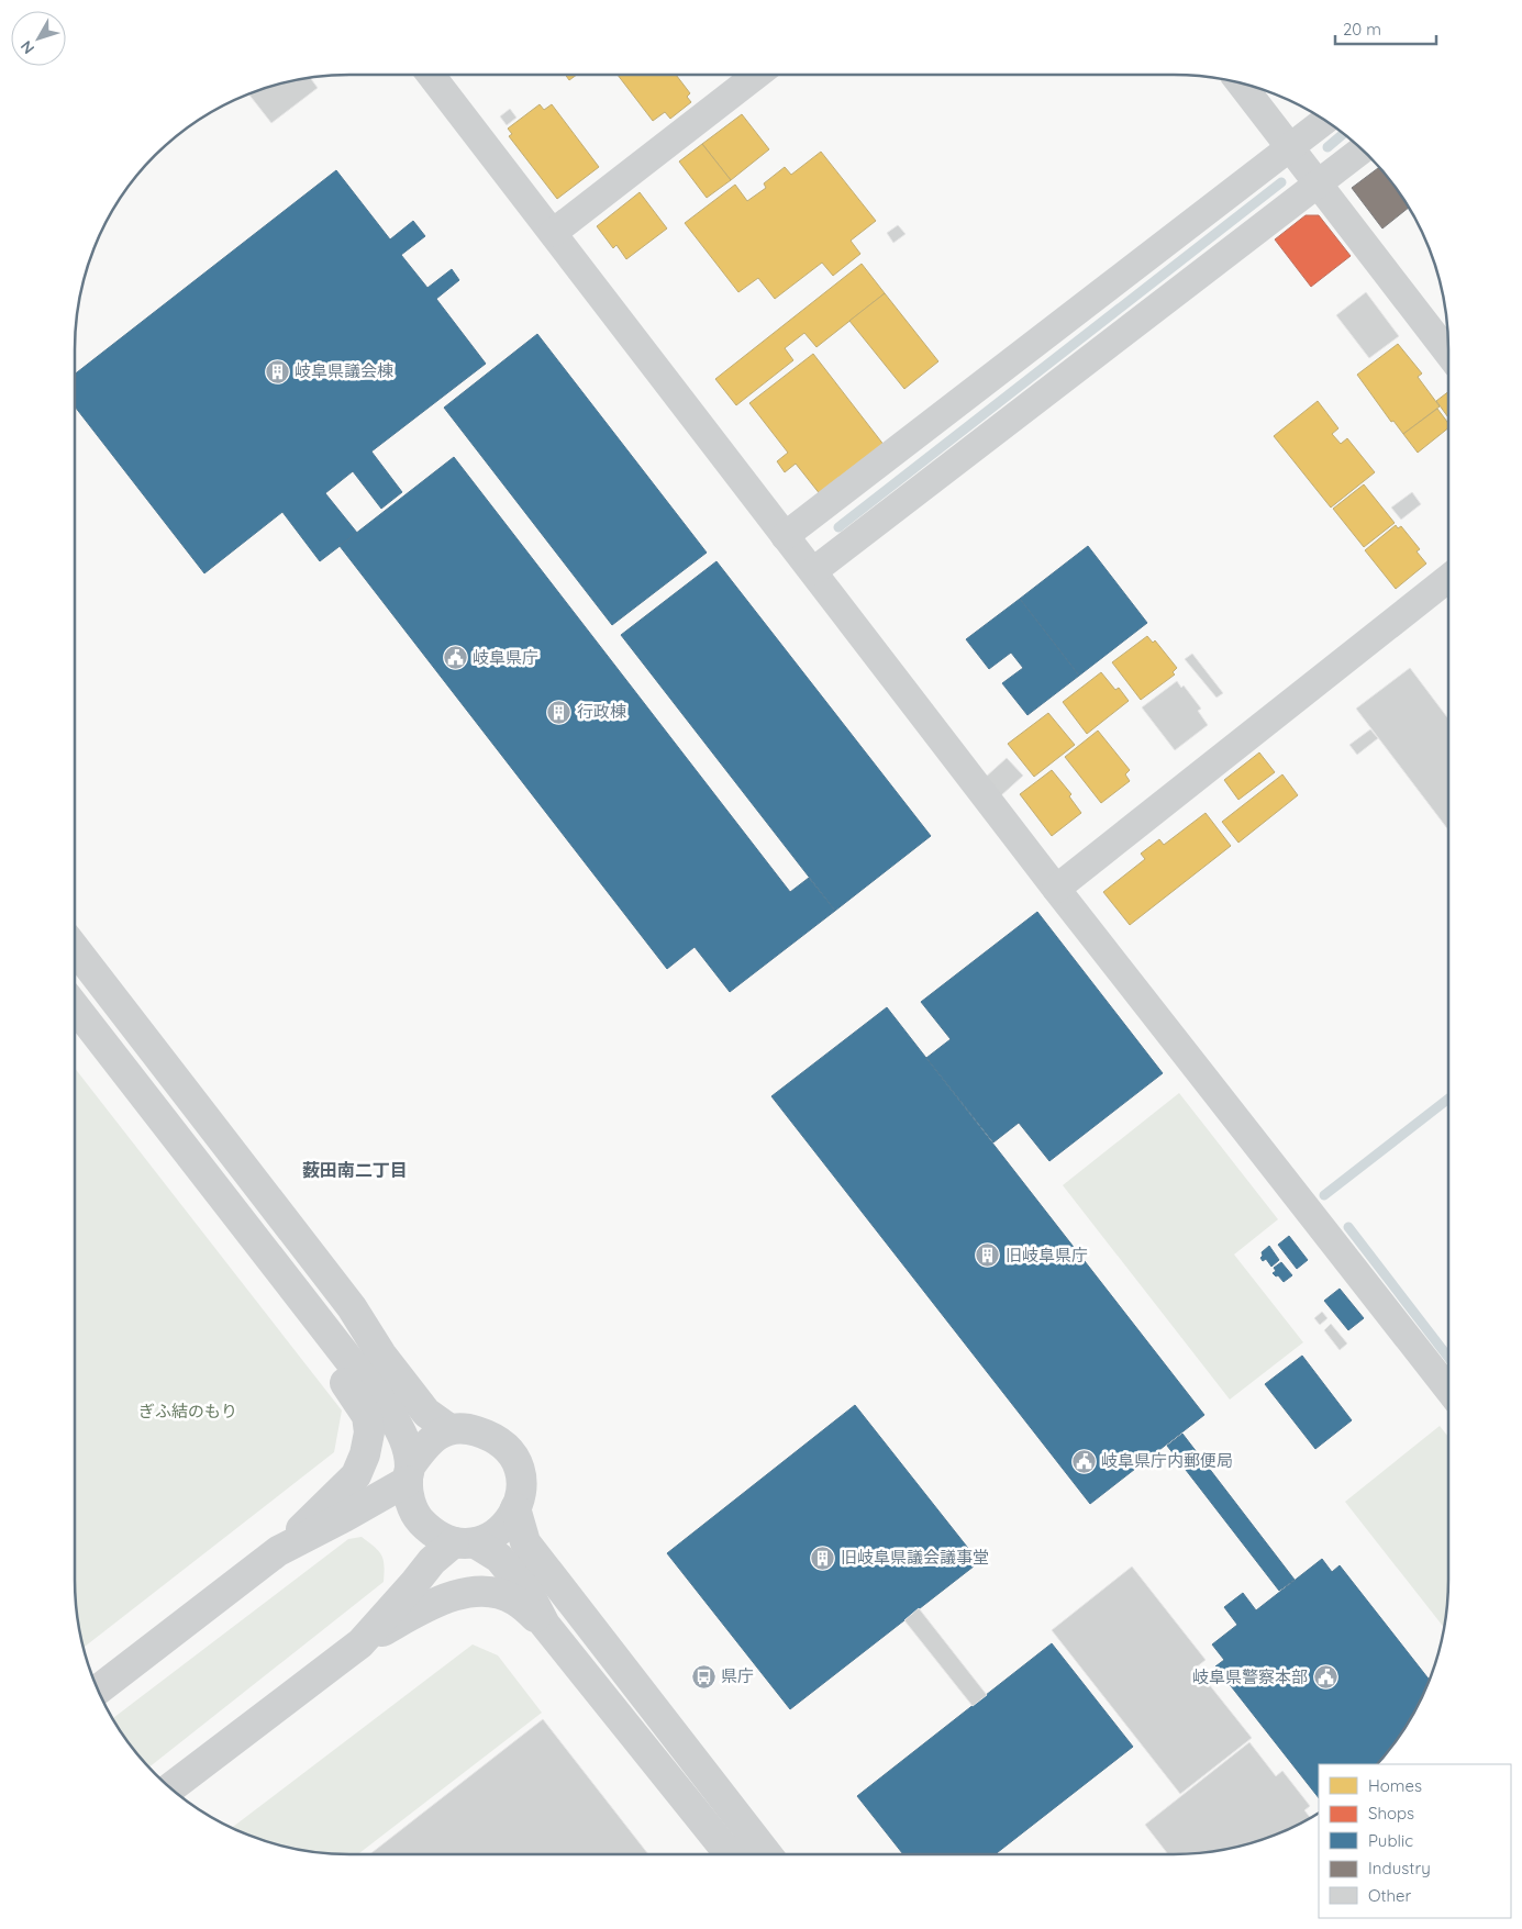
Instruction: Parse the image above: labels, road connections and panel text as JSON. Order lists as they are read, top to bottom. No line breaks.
{"districts":["薮田南二丁目"],"parks":["ぎふ結のもり"],"places":{"building":["岐阜県議会棟","行政棟","旧岐阜県庁","旧岐阜県議会議事堂"],"public building":["岐阜県庁","岐阜県庁内郵便局","岐阜県警察本部"],"bus stop":["県庁"]},"legend":["Homes","Shops","Public","Industry","Other"],"scale_bar":"20 m","north":"bottom left"}
